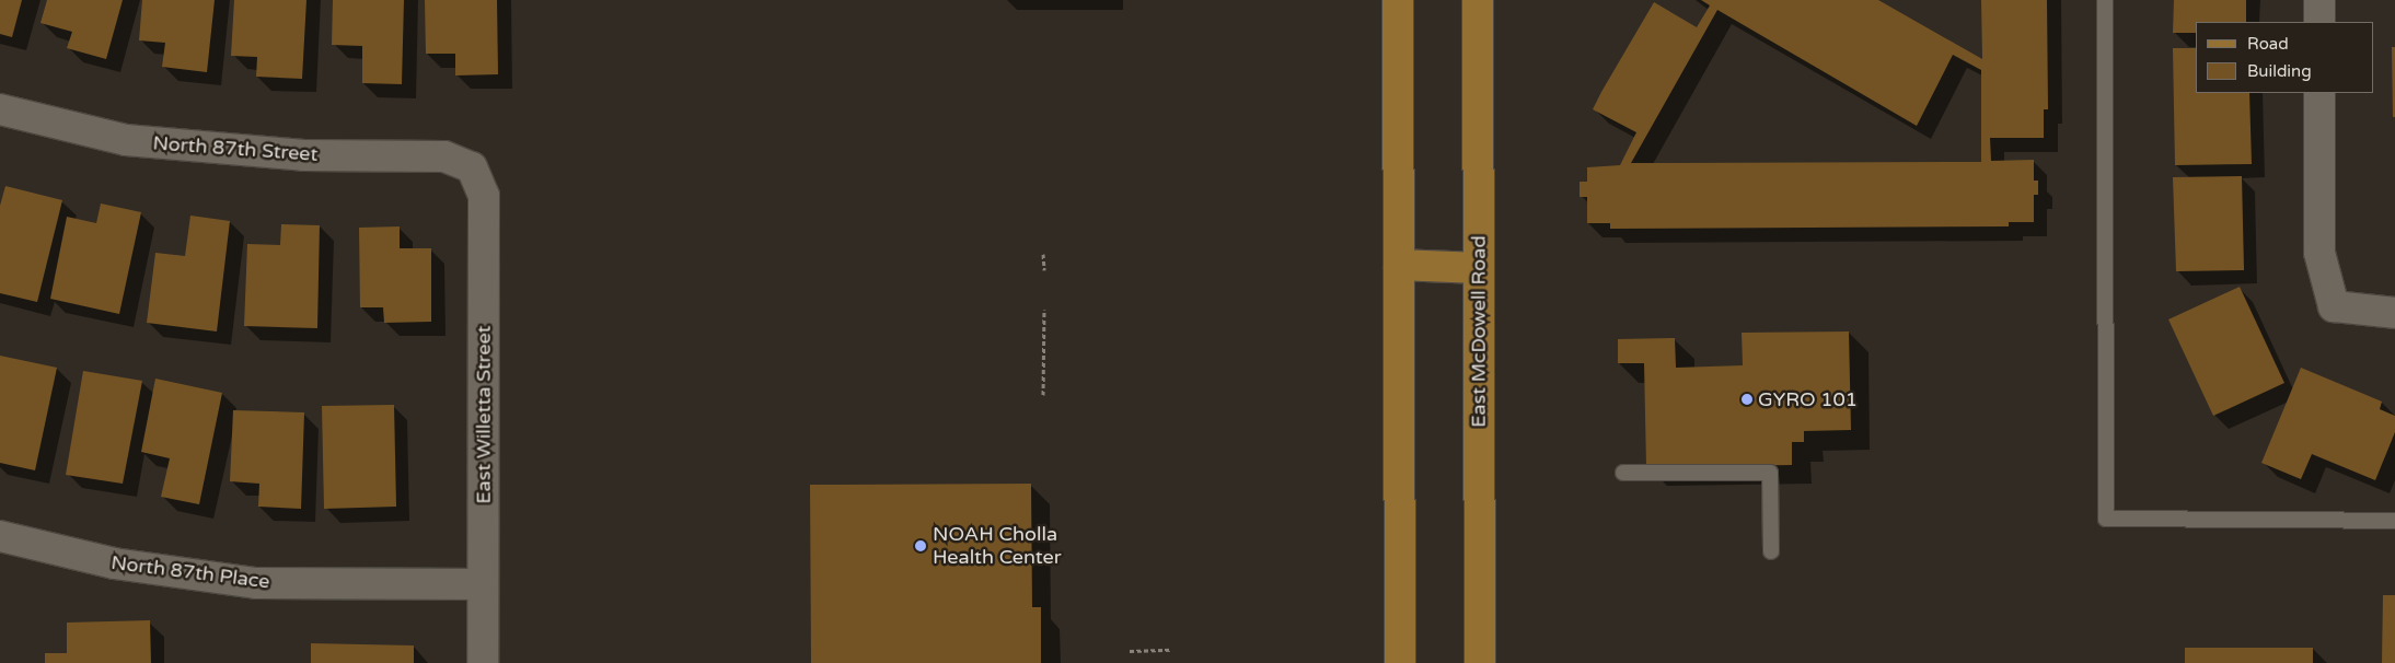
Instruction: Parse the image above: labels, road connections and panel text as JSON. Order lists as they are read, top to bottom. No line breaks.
{"streets":{"main road":["East McDowell Road"],"street":["North 87th Street","East Willetta Street","North 87th Place"]},"crossings":[["North 87th Street","East Willetta Street"],["East Willetta Street","North 87th Place"]],"places":["GYRO 101","NOAH Cholla Health Center"],"legend":["Road","Building"]}
